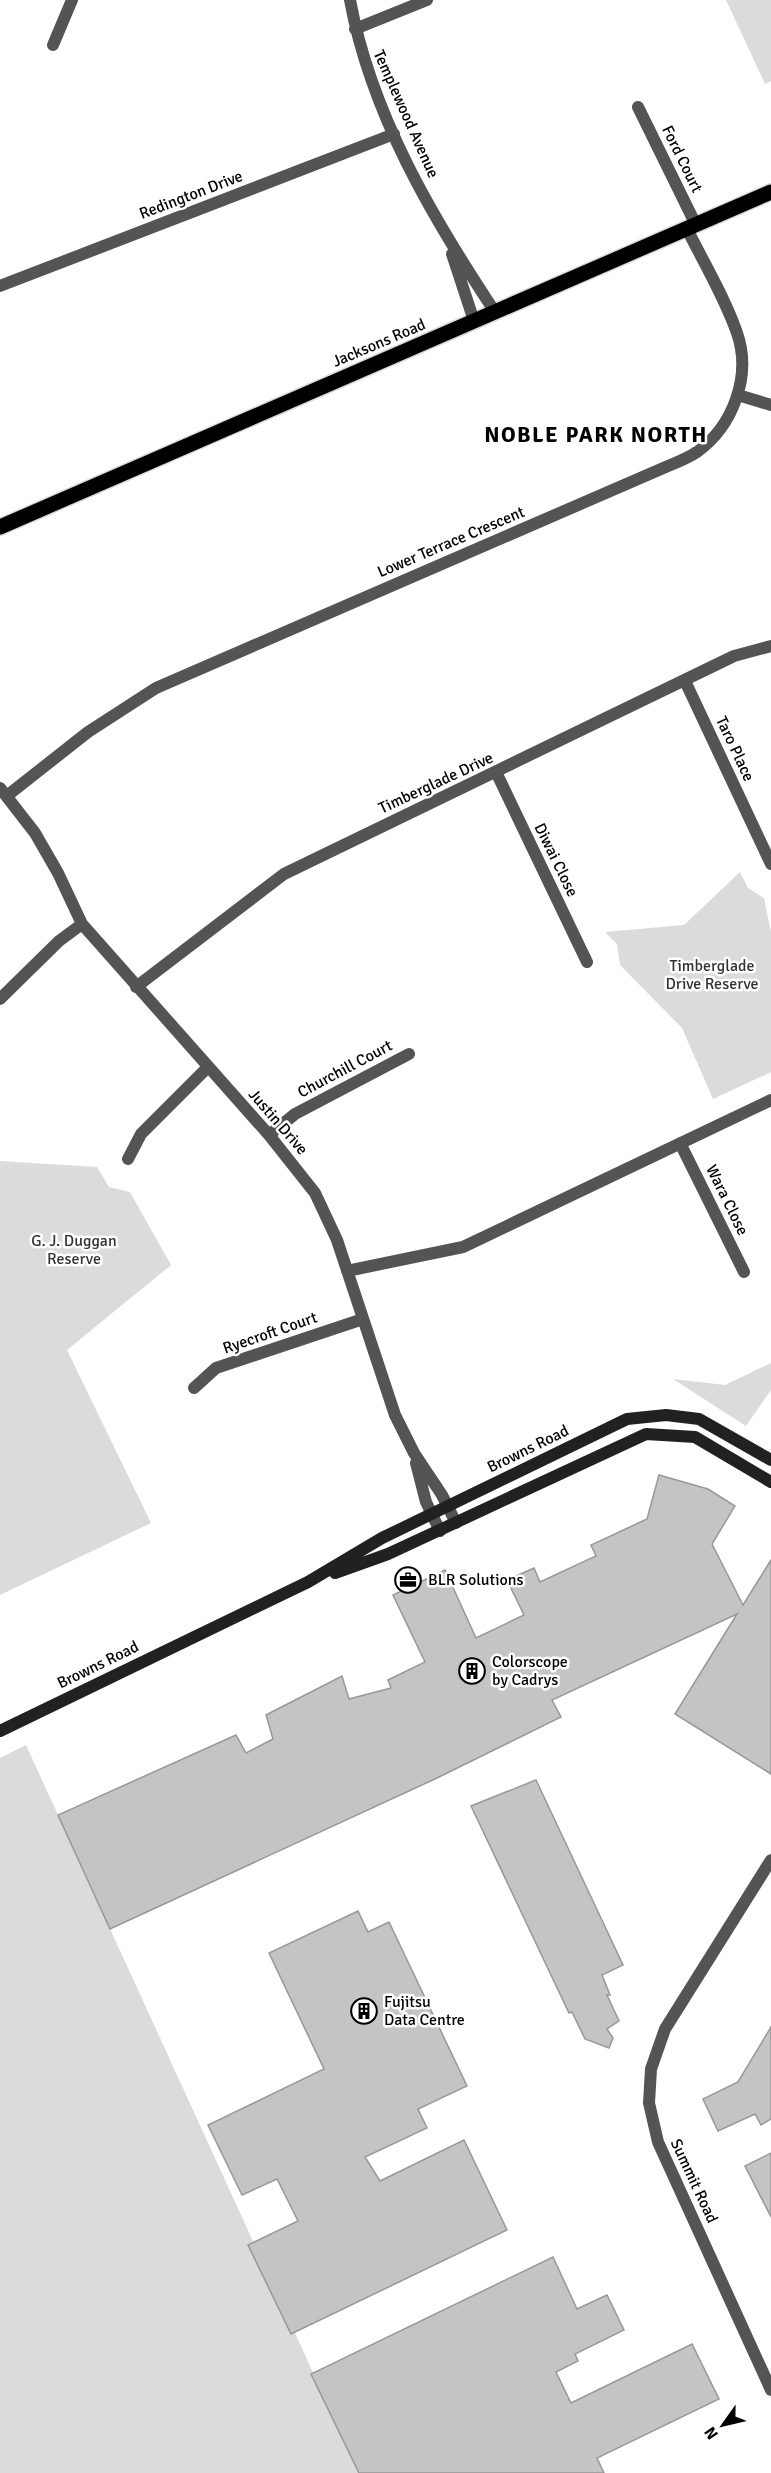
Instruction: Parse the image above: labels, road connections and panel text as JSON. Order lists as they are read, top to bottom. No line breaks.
{"streets":{"main road":["Jacksons Road"],"street":["Templewood Avenue","Ford Court","Redington Drive","Lower Terrace Crescent","Taro Place","Timberglade Drive","Diwai Close","Churchill Court","Justin Drive","Wara Close","Ryecroft Court","Browns Road","Summit Road"]},"crossings":[["Templewood Avenue","Redington Drive"],["Templewood Avenue","Jacksons Road"],["Ford Court","Jacksons Road"],["Ford Court","Lower Terrace Crescent"],["Jacksons Road","Lower Terrace Crescent"],["Lower Terrace Crescent","Justin Drive"],["Taro Place","Timberglade Drive"],["Timberglade Drive","Diwai Close"],["Timberglade Drive","Justin Drive"],["Churchill Court","Justin Drive"],["Justin Drive","Ryecroft Court"],["Justin Drive","Browns Road"]],"districts":["NOBLE PARK NORTH"],"parks":["Timberglade Drive Reserve","G. J. Duggan Reserve"],"places":{"office":["BLR Solutions"],"building":["Colorscope by Cadrys","Fujitsu Data Centre"]},"north":"bottom left"}
